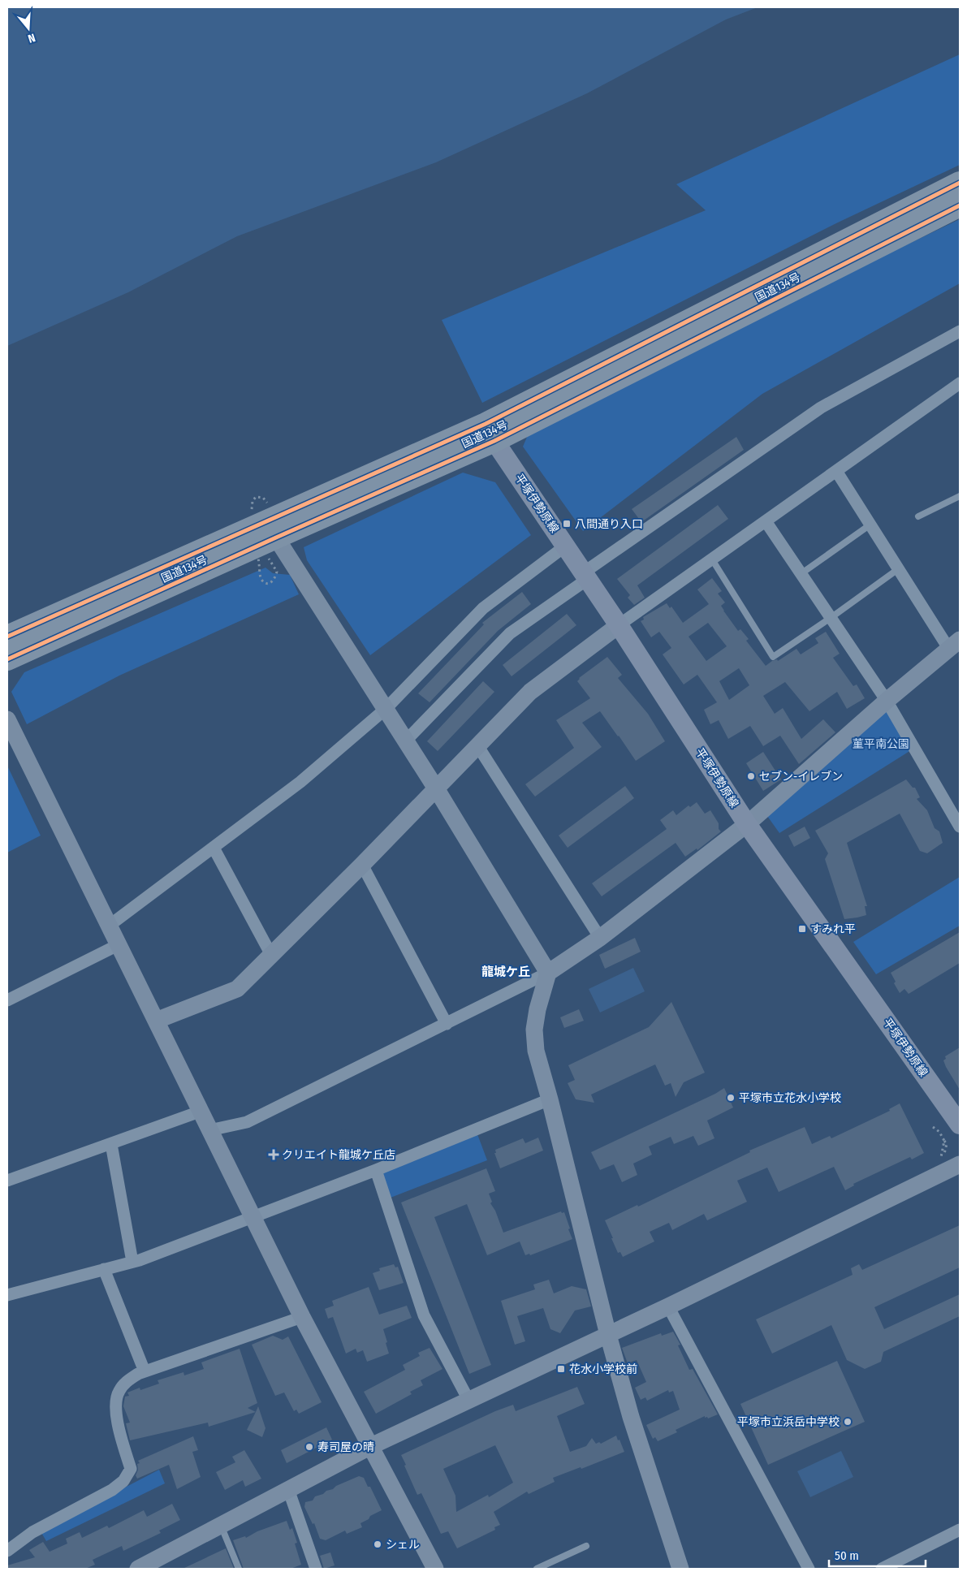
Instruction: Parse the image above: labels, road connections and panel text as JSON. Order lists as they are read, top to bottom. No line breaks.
{"streets":{"highway":["国道134号"],"main road":["平塚伊勢原線"]},"crossings":[["国道134号","平塚伊勢原線"]],"districts":["龍城ケ丘"],"parks":["菫平南公園"],"places":{"transit":["八間通り入口","すみれ平","花水小学校前"],"other":["セブン-イレブン","平塚市立花水小学校","平塚市立浜岳中学校","寿司屋の晴","シェル"],"health":["クリエイト龍城ケ丘店"]},"scale_bar":"50 m","north":"bottom"}
